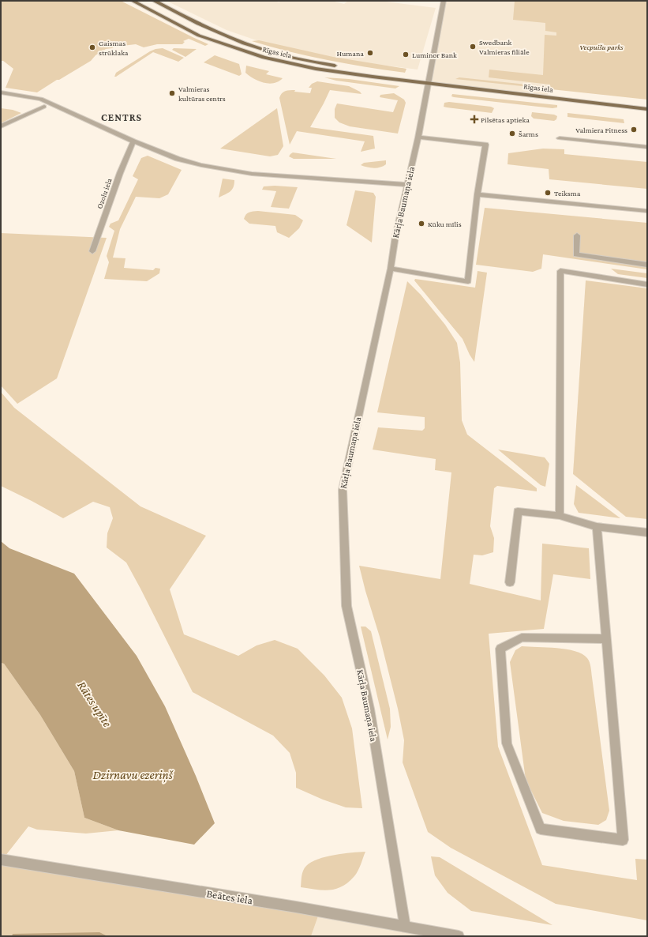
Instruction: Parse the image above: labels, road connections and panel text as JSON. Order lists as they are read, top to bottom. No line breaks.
{"streets":{"main road":["Rīgas iela"],"street":["Ozolu iela","Kārļa Baumaņa iela","Beātes iela"]},"crossings":[["Rīgas iela","Kārļa Baumaņa iela"],["Kārļa Baumaņa iela","Beātes iela"]],"districts":["CENTRS"],"water":["Rātes upīte","Dzirnavu ezeriņš"],"parks":["Vecpuišu parks"],"places":{"other":["Swedbank Valmieras filiāle","Gaismas strūklaka","Humana","Luminor Bank","Valmieras kultūras centrs","Valmiera Fitness","Šarms","Teiksma","Kūku mīlis"],"health":["Pilsētas aptieka"]}}
